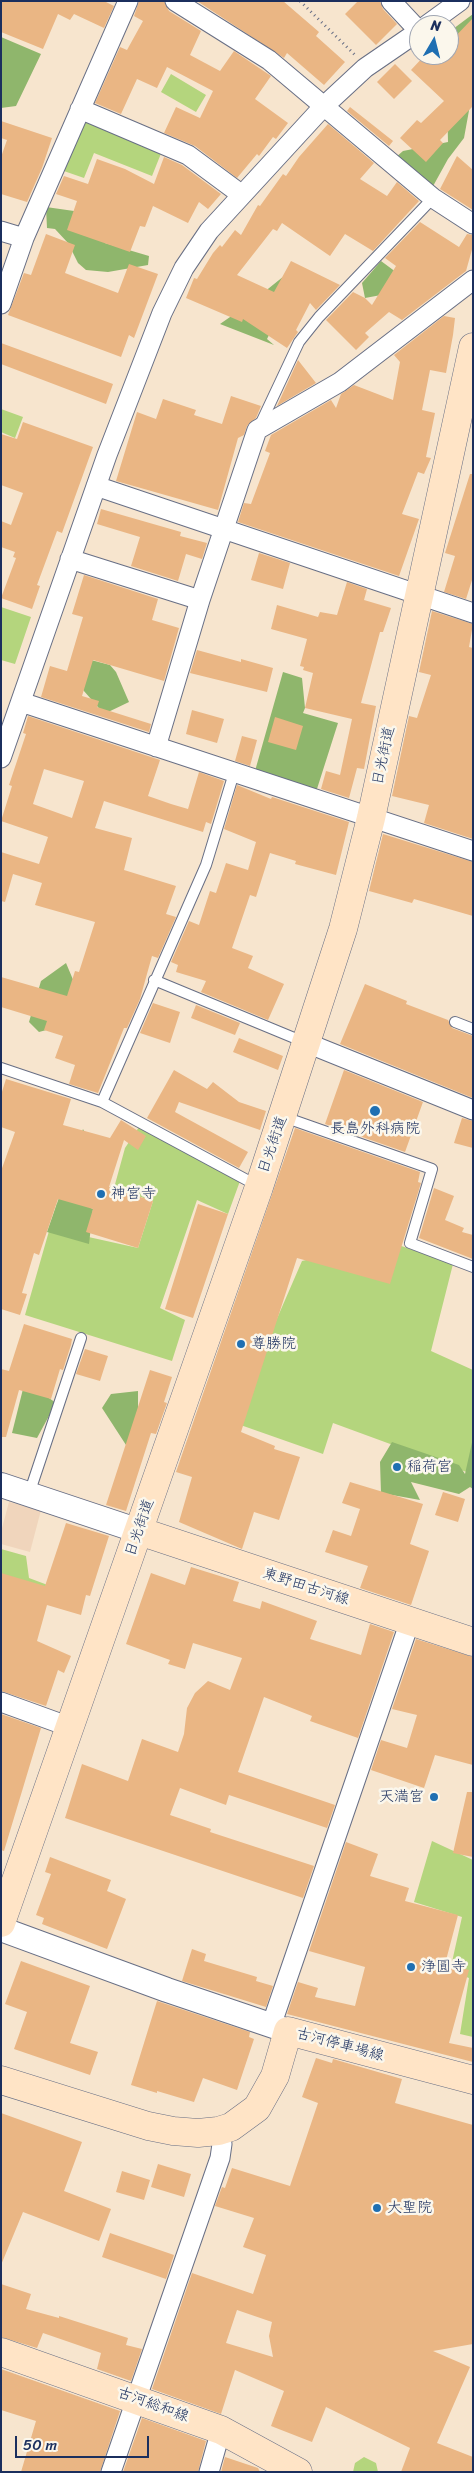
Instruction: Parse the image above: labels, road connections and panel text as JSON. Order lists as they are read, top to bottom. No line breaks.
{"streets":{"main road":["日光街道","東野田古河線","古河停車場線","古河総和線"]},"crossings":[["日光街道","東野田古河線"]],"places":["長島外科病院","神宮寺","尊勝院","稲荷宮","天満宮","浄圓寺","大聖院"],"scale_bar":"50 m","north":"top"}
